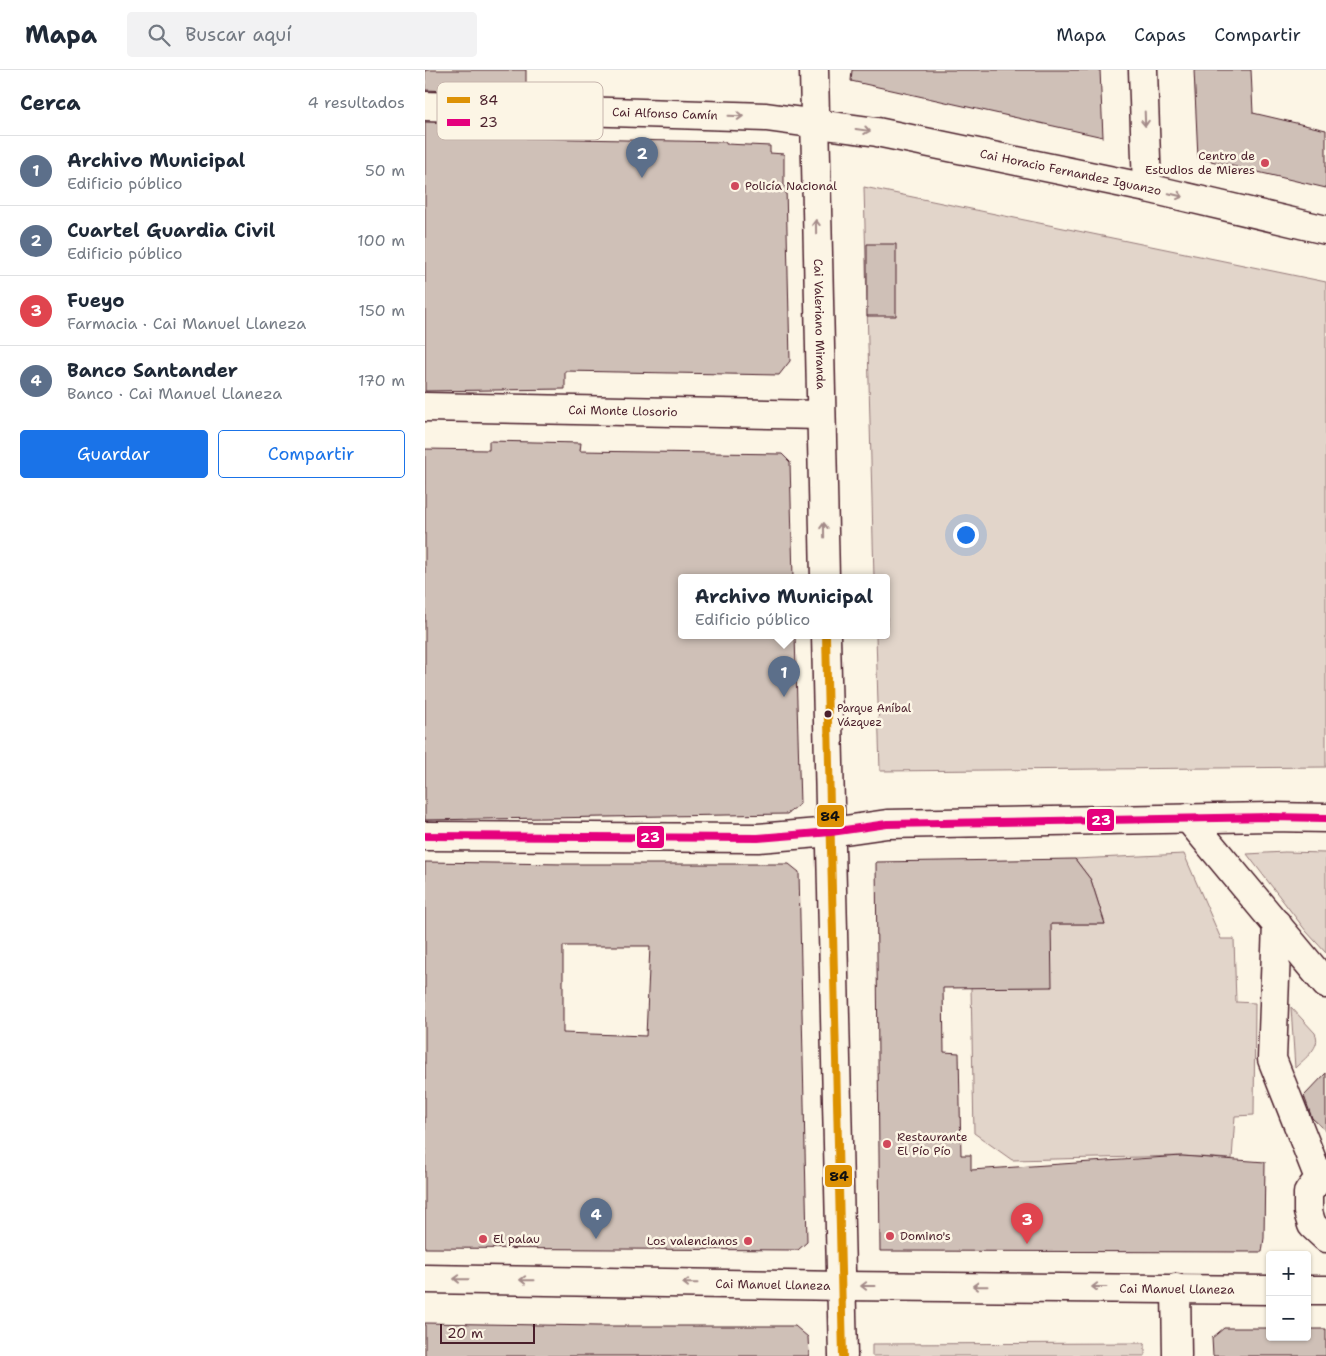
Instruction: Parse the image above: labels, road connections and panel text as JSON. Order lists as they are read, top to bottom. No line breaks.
{"streets":{"street":["Cai Alfonso Camín","Cai Horacio Fernandez Iguanzo","Cai Valeriano Miranda","Cai Monte Llosorio","Cai Manuel Llaneza"]},"crossings":[["Cai Alfonso Camín","Cai Horacio Fernandez Iguanzo"],["Cai Alfonso Camín","Cai Valeriano Miranda"],["Cai Horacio Fernandez Iguanzo","Cai Valeriano Miranda"],["Cai Valeriano Miranda","Cai Monte Llosorio"]],"one_way":["Cai Alfonso Camín","Cai Horacio Fernandez Iguanzo","Cai Valeriano Miranda","Cai Manuel Llaneza"],"places":["Centro de Estudios de Mieres","Policía Nacional","Parque Aníbal Vázquez","Restaurante El Pío Pío","Domino's","El palau","Los valencianos"],"lines":["transit line 84","transit line 23"],"legend":["84","23"],"scale_bar":"20 m","page":{"header":"Mapa","search":"Buscar aquí","nav":["Mapa","Capas","Compartir"],"heading":["Cerca","4 resultados"],"list":[{"mark":"1","name":"Archivo Municipal","note":"Edificio público","value":"50 m"},{"mark":"2","name":"Cuartel Guardia Civil","note":"Edificio público","value":"100 m"},{"mark":"3","name":"Fueyo","note":"Farmacia · Cai Manuel Llaneza","value":"150 m"},{"mark":"4","name":"Banco Santander","note":"Banco · Cai Manuel Llaneza","value":"170 m"}],"pins":["2","1","4","3"],"buttons":["Guardar","Compartir"],"popup":["Archivo Municipal","Edificio público"],"map_buttons":["+","−"],"scale":"20 m"}}
